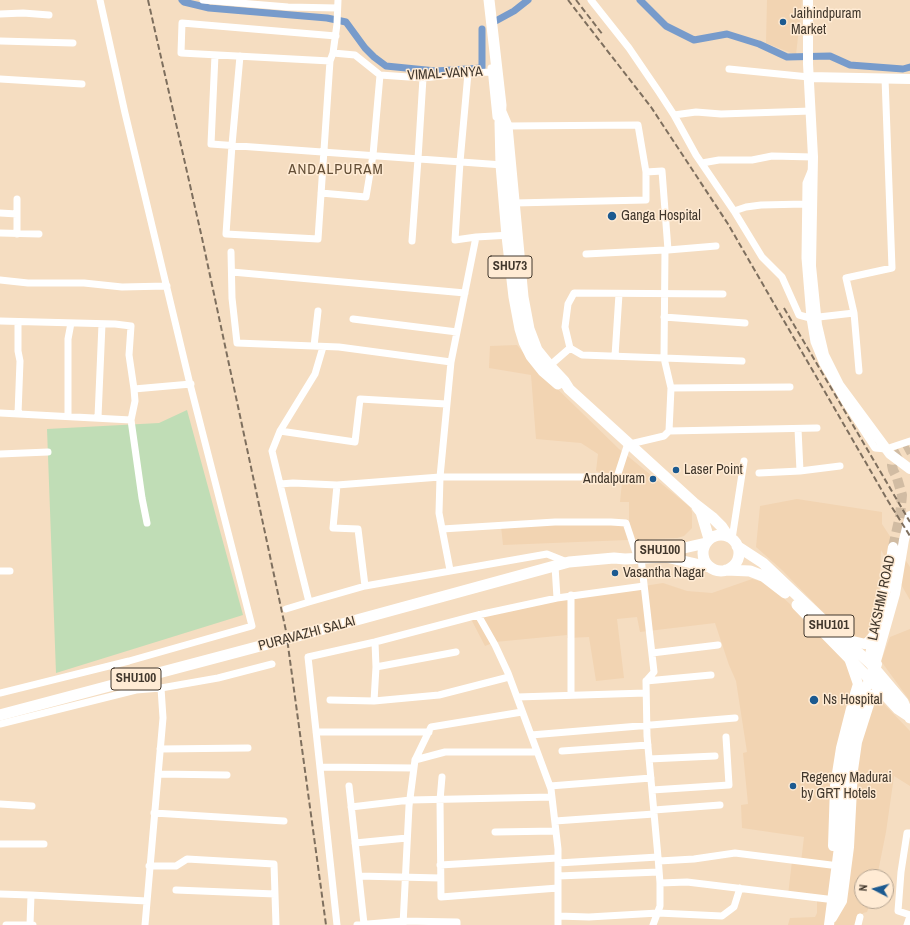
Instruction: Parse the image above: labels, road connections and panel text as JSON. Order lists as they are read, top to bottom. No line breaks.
{"streets":{"main road":["SHU73","SHU100","SHU101","PURAVAZHI SALAI"],"street":["VIMAL-VANYA","LAKSHMI ROAD"]},"crossings":[["SHU73","SHU101"],["SHU73","PURAVAZHI SALAI"],["LAKSHMI ROAD","SHU101"],["SHU101","PURAVAZHI SALAI"]],"districts":["ANDALPURAM"],"places":["Jaihindpuram Market","Ganga Hospital","Laser Point","Andalpuram","Vasantha Nagar","Ns Hospital","Regency Madurai by GRT Hotels"],"north":"left"}
